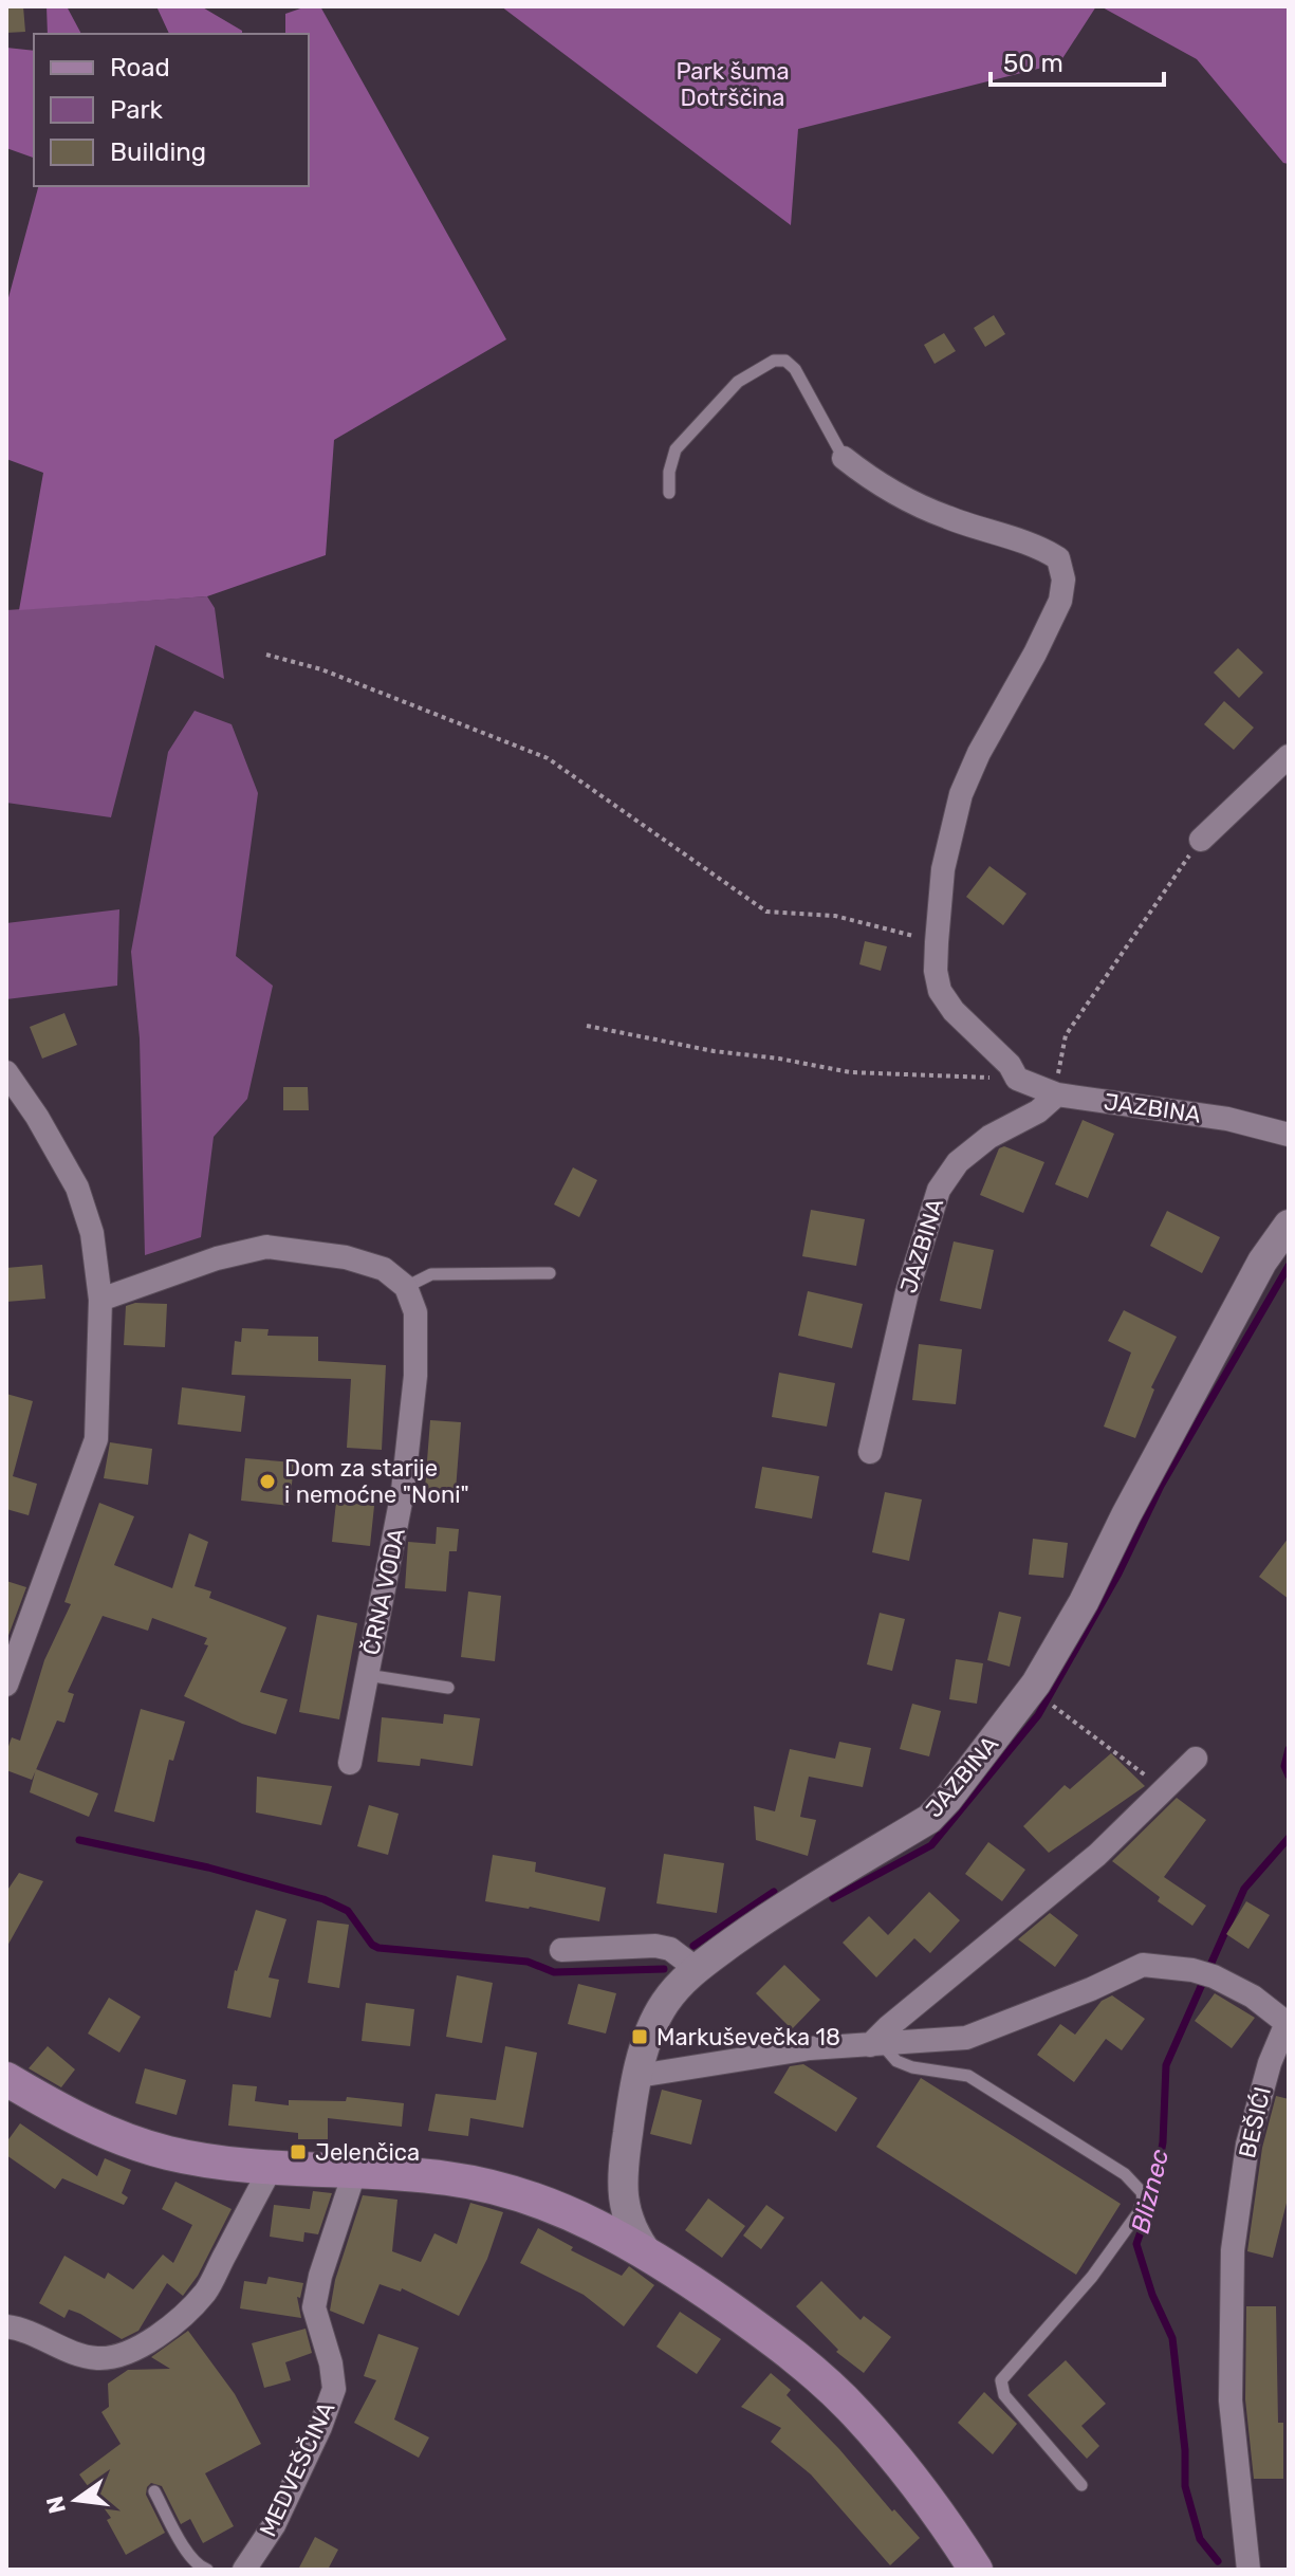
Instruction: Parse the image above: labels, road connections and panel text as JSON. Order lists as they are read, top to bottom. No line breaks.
{"streets":{"street":["JAZBINA","ČRNA VODA","BEŠIĆI","MEDVEŠČINA"]},"crossings":[["JAZBINA","BEŠIĆI"]],"water":["Bliznec"],"parks":["Park šuma Dotrščina"],"places":{"other":["Dom za starije i nemoćne \"Noni\""],"transit":["Markuševečka 18","Jelenčica"]},"legend":["Road","Park","Building"],"scale_bar":"50 m","north":"left"}
